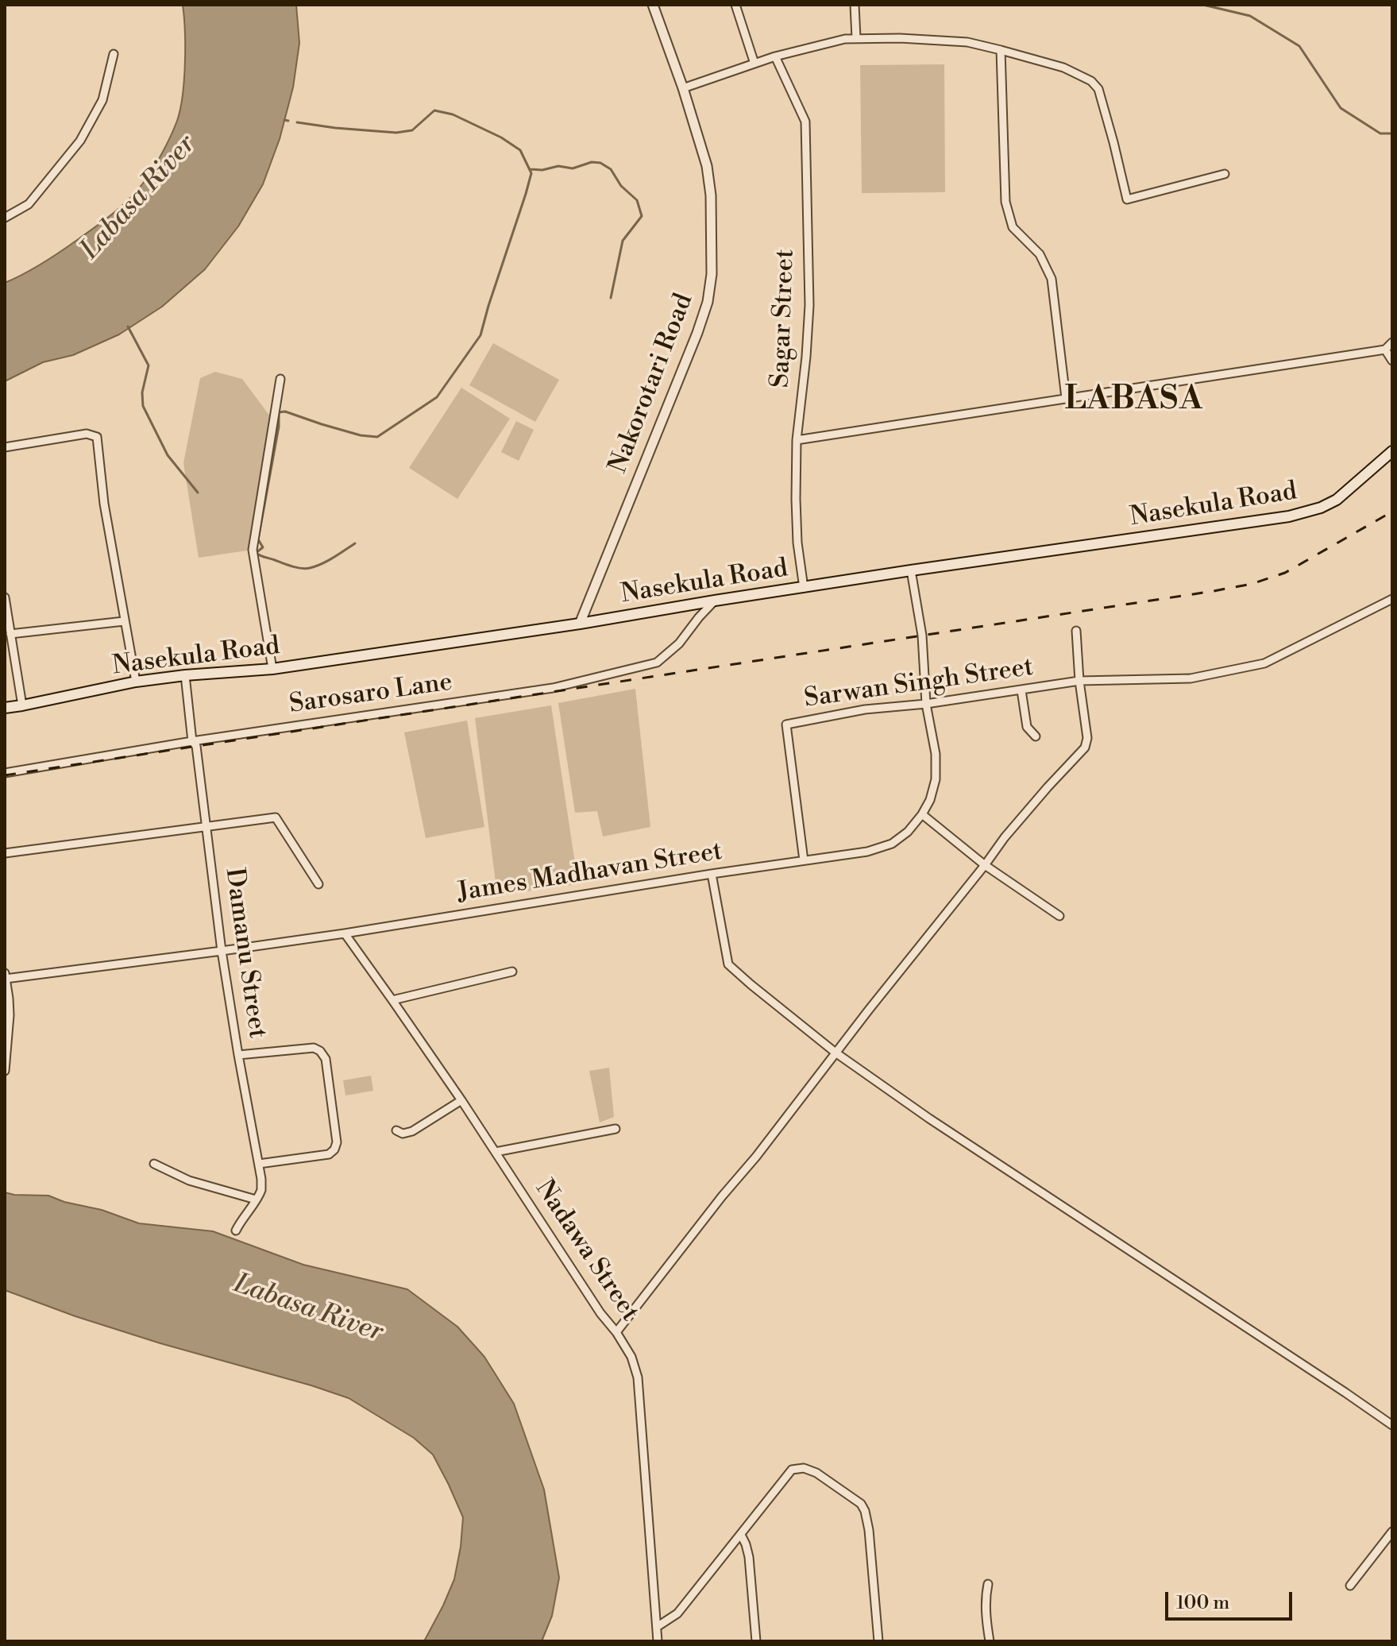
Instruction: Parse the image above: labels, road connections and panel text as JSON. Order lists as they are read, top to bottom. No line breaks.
{"streets":{"main road":["Nasekula Road"],"street":["Sagar Street","Nakorotari Road","Sarwan Singh Street","Sarosaro Lane","James Madhavan Street","Damanu Street","Nadawa Street"]},"crossings":[["Sagar Street","Nasekula Road"],["Nakorotari Road","Nasekula Road"],["Nasekula Road","Sarosaro Lane"],["Nasekula Road","James Madhavan Street"],["Nasekula Road","Damanu Street"],["Sarwan Singh Street","James Madhavan Street"],["Sarosaro Lane","Damanu Street"],["James Madhavan Street","Damanu Street"],["James Madhavan Street","Nadawa Street"]],"districts":["LABASA"],"water":["Labasa River"],"scale_bar":"100 m"}
